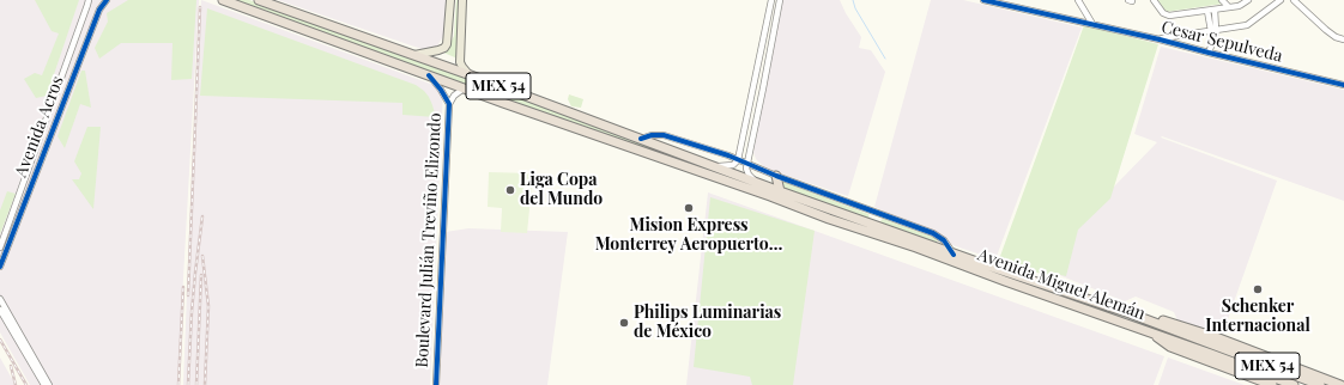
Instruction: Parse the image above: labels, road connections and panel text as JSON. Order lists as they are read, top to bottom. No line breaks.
{"streets":{"highway":["MEX 54","Avenida Miguel Alemán"],"street":["Cesar Sepulveda","Avenida Acros","Boulevard Julián Treviño Elizondo"]},"crossings":[["Boulevard Julián Treviño Elizondo","Avenida Miguel Alemán"]],"places":["Liga Copa del Mundo","Mision Express Monterrey Aeropuerto…","Schenker Internacional","Philips Luminarias de México"]}
